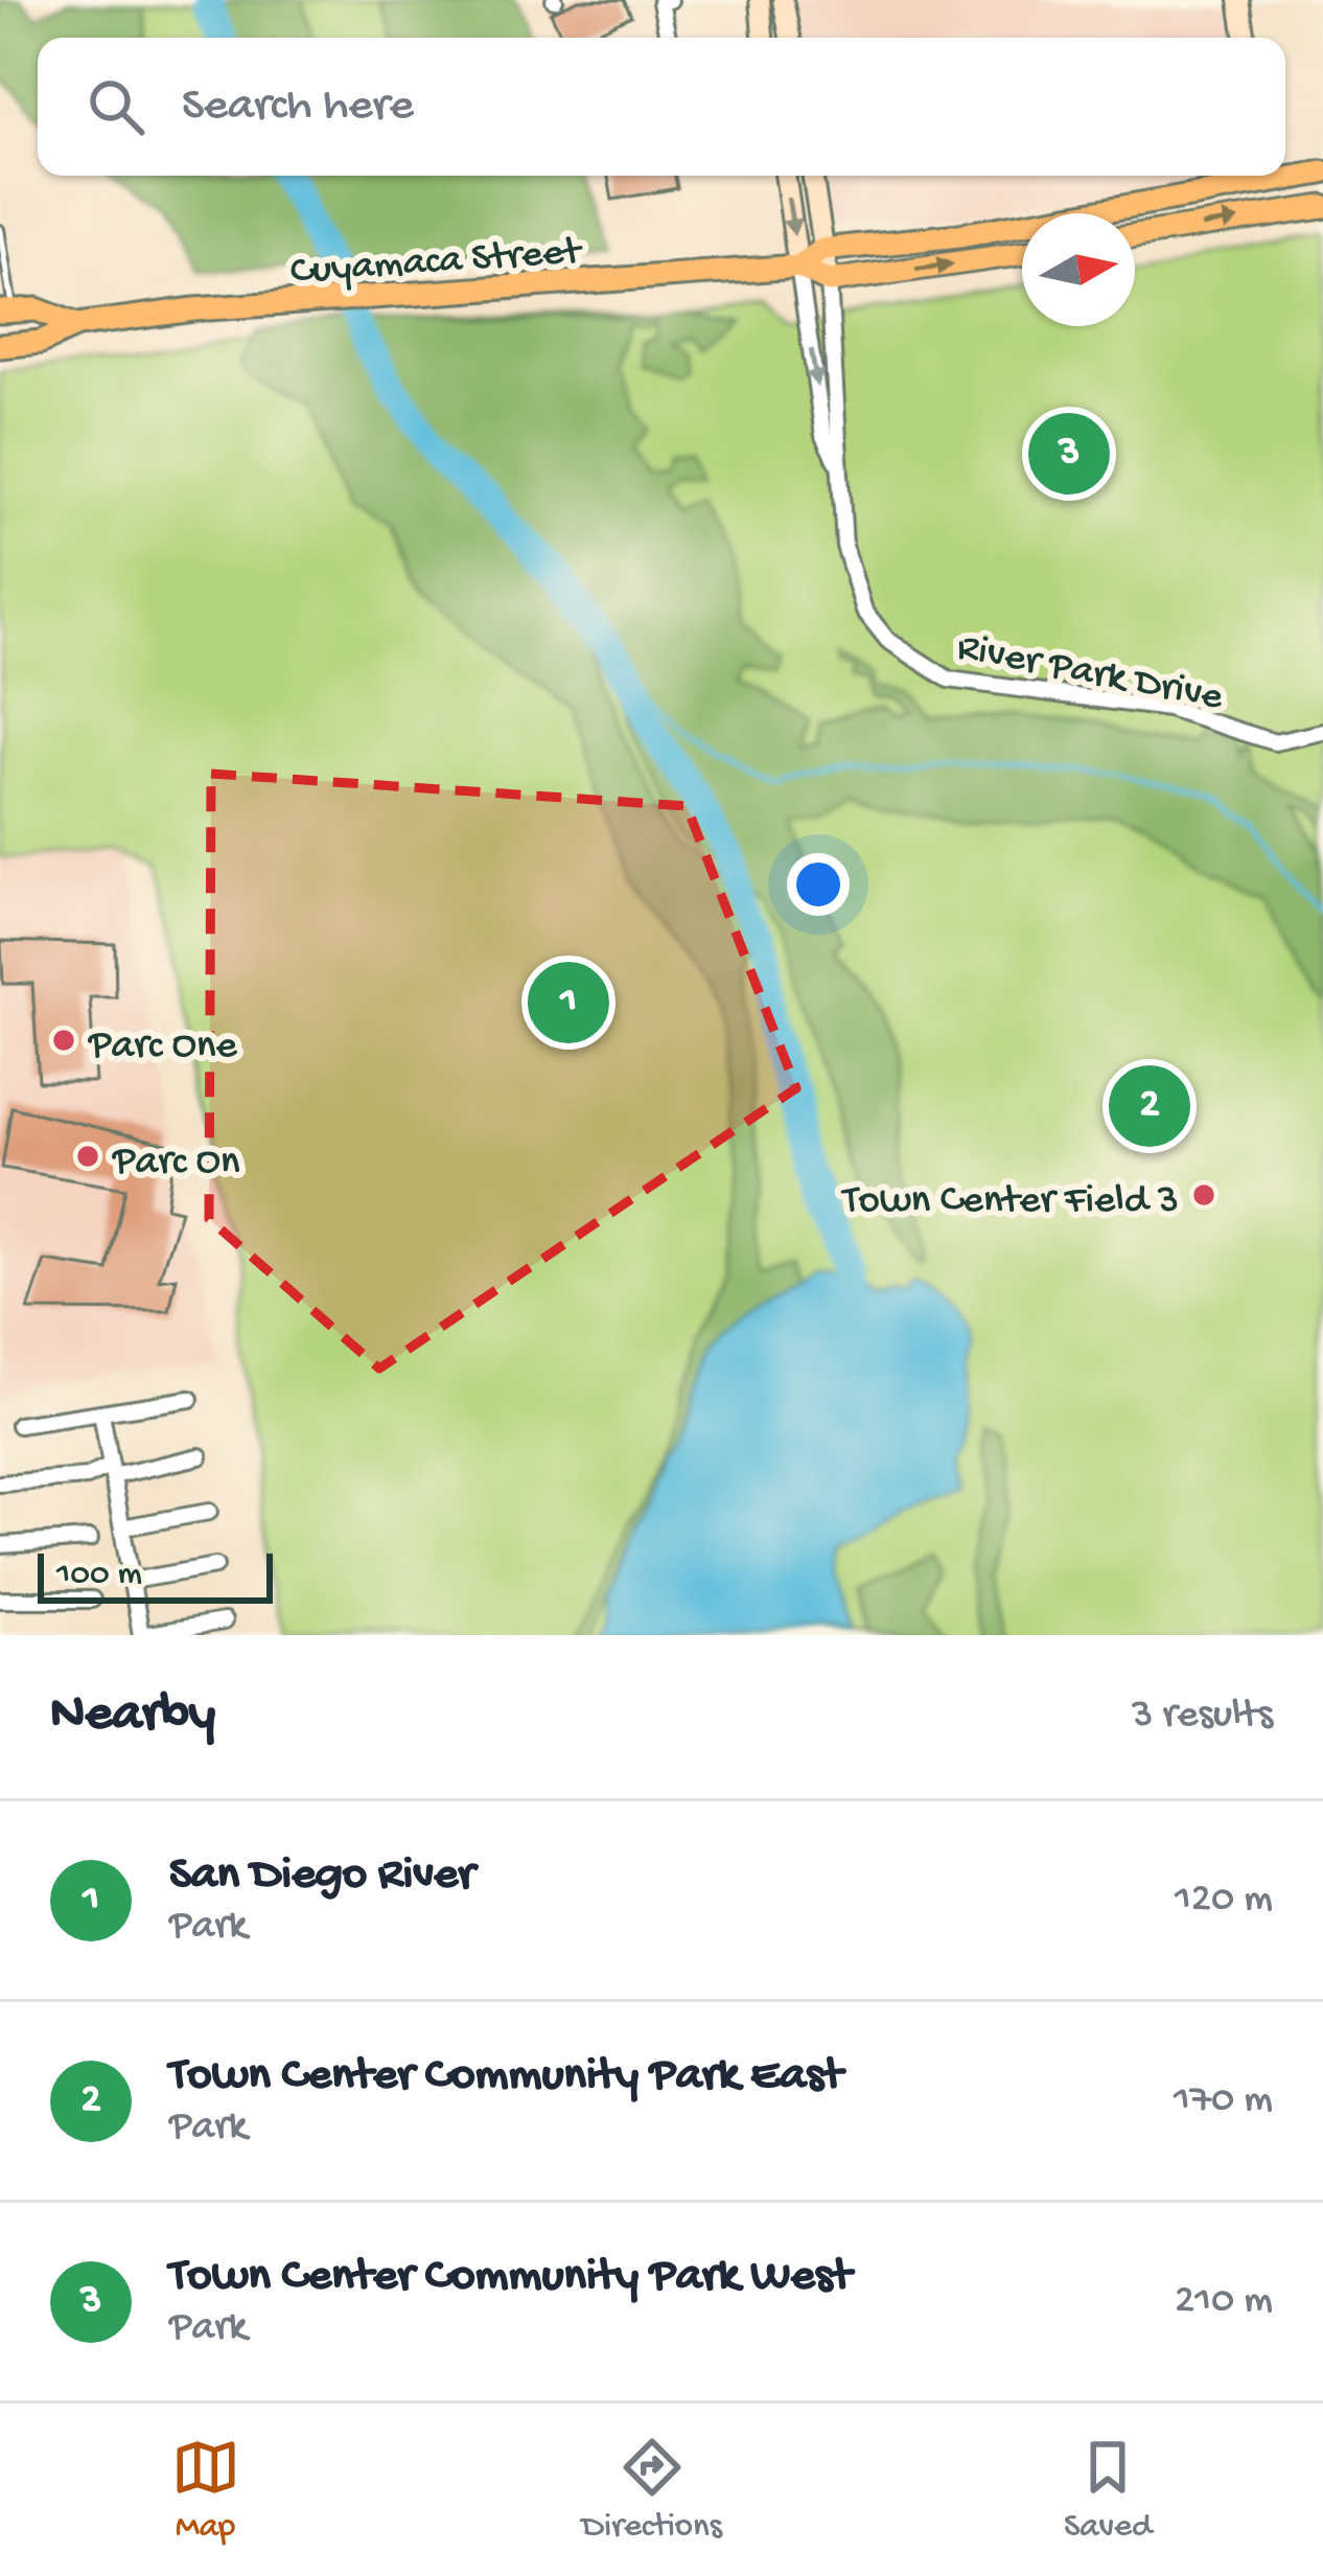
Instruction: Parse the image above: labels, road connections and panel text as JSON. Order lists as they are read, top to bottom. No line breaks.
{"streets":{"main road":["Cuyamaca Street"],"street":["River Park Drive"]},"crossings":[["Cuyamaca Street","River Park Drive"]],"places":["Parc One","Parc On","Town Center Field 3"],"scale_bar":"100 m","north":"right","page":{"search":"Search here","pins":["3","1","2"],"scale":"100 m","heading":["Nearby","3 results"],"list":[{"mark":"1","name":"San Diego River","note":"Park","value":"120 m"},{"mark":"2","name":"Town Center Community Park East","note":"Park","value":"170 m"},{"mark":"3","name":"Town Center Community Park West","note":"Park","value":"210 m"}],"nav":["Map","Directions","Saved"]}}
